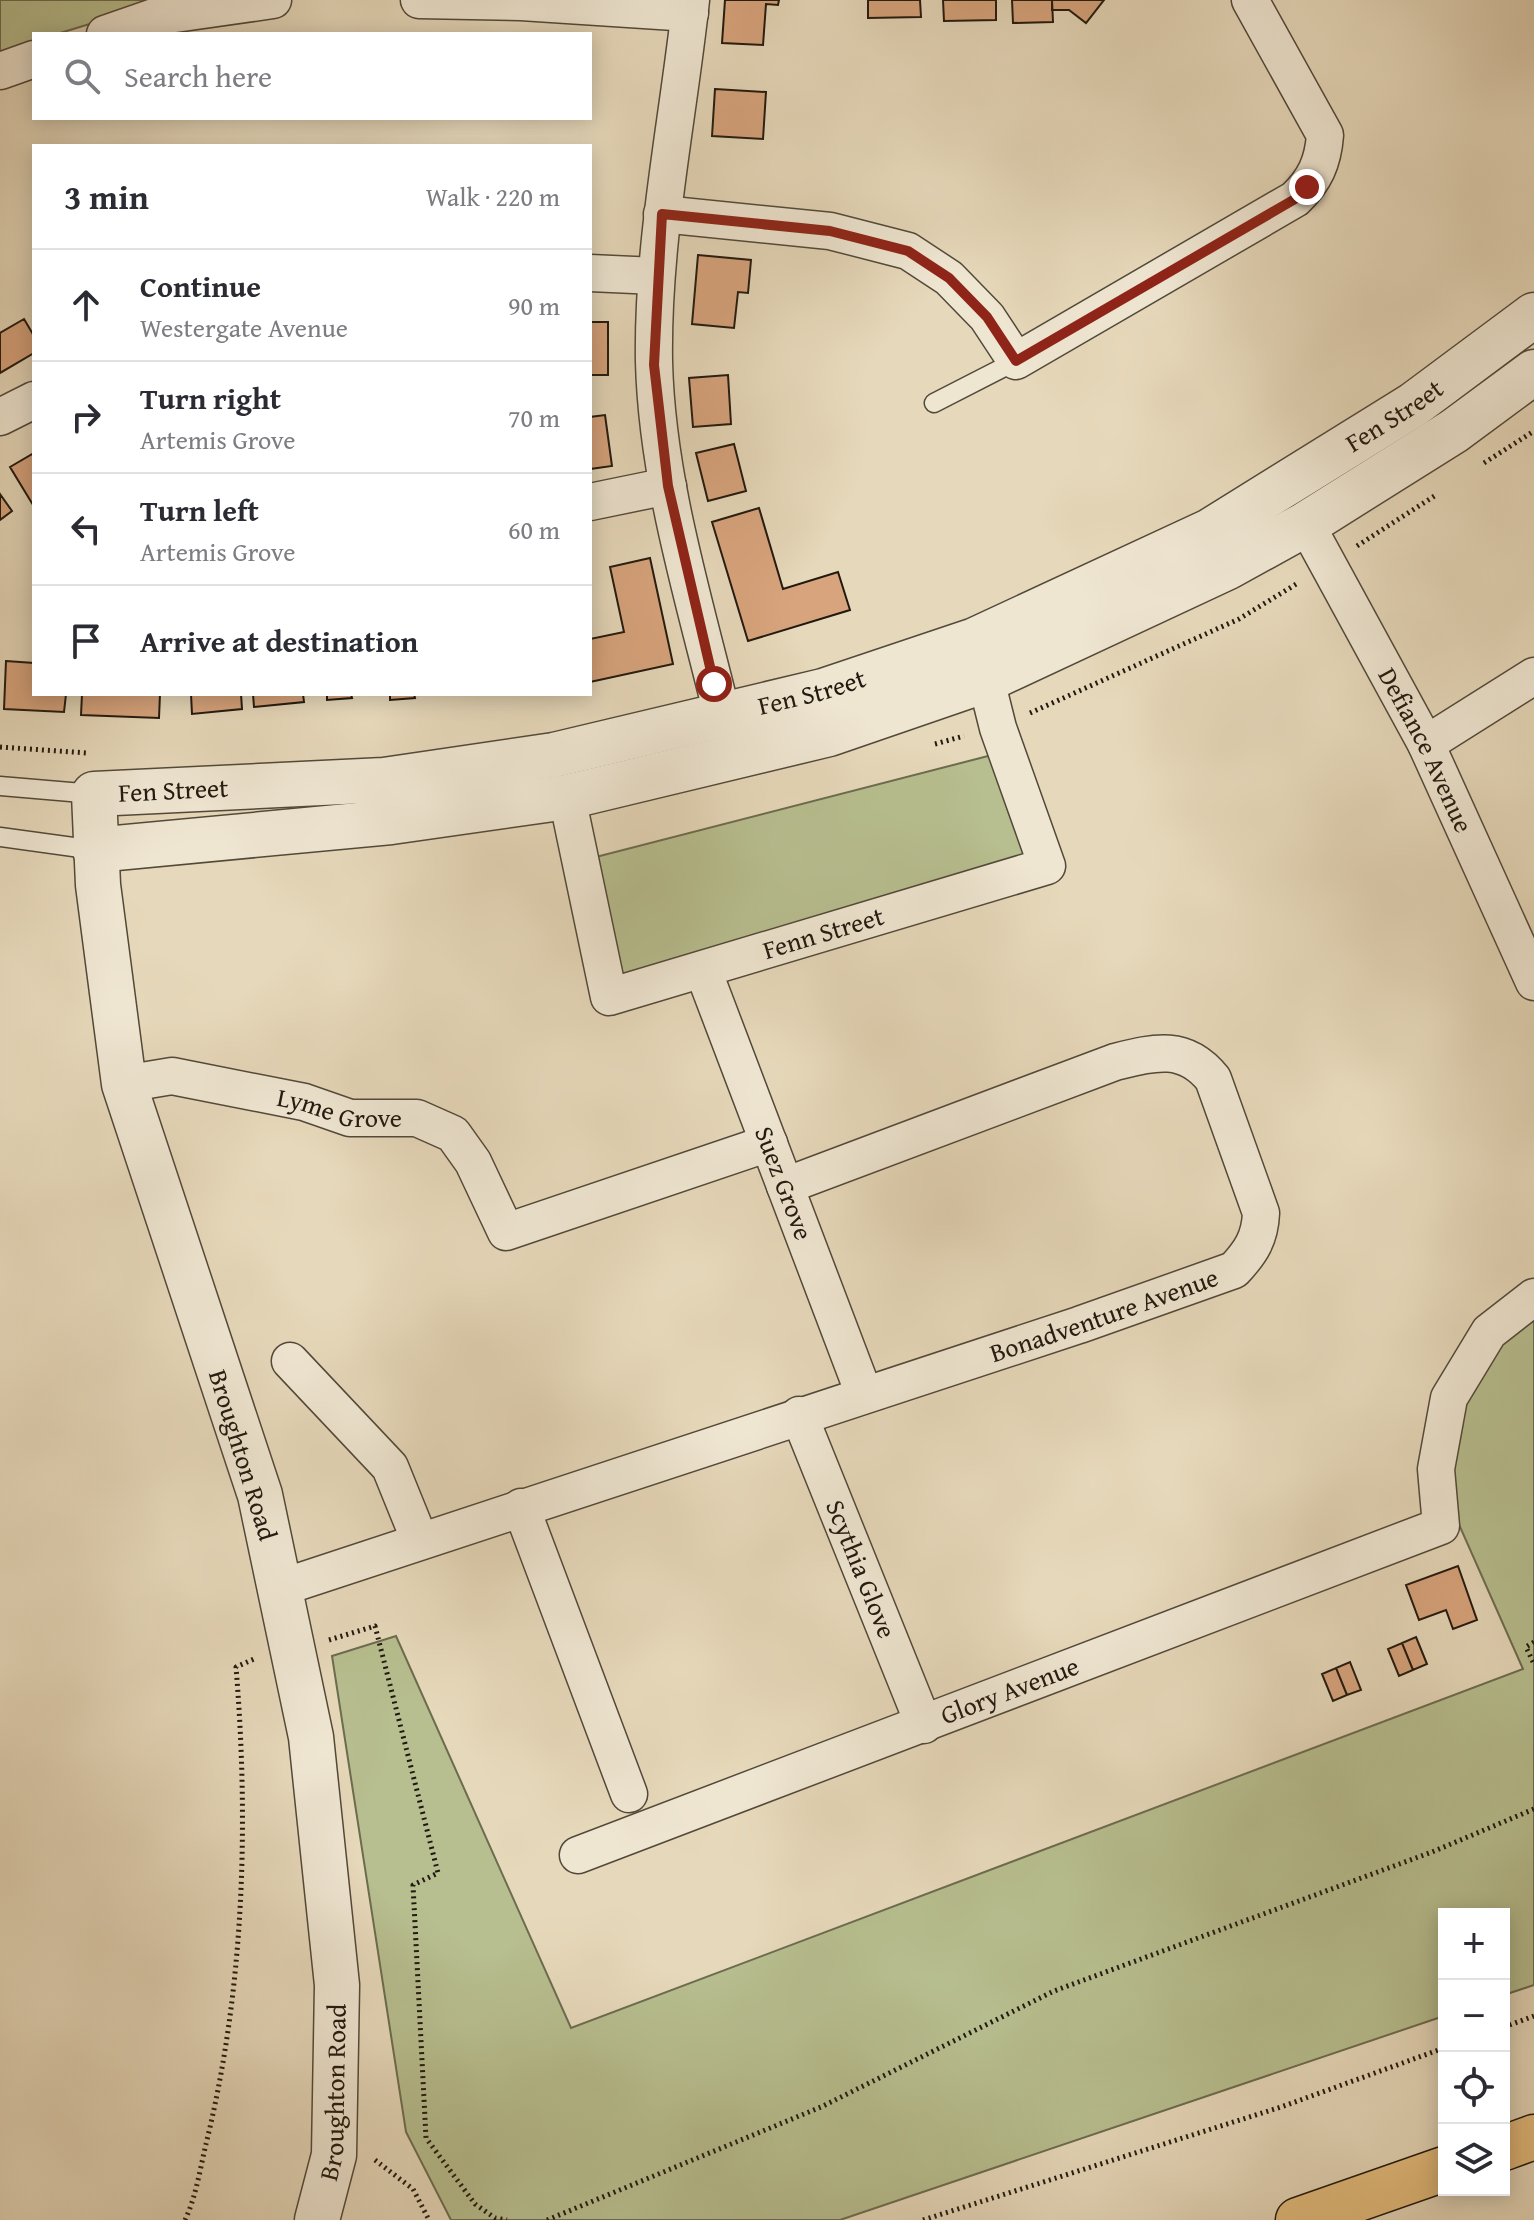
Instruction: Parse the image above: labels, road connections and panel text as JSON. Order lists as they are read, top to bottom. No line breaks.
{"streets":{"street":["Fen Street","Defiance Avenue","Fenn Street","Lyme Grove","Suez Grove","Bonadventure Avenue","Broughton Road","Scythia Glove","Glory Avenue"]},"crossings":[["Fen Street","Defiance Avenue"],["Fen Street","Fenn Street"],["Fen Street","Broughton Road"],["Fenn Street","Suez Grove"],["Lyme Grove","Suez Grove"],["Lyme Grove","Broughton Road"],["Suez Grove","Bonadventure Avenue"],["Bonadventure Avenue","Broughton Road"],["Bonadventure Avenue","Scythia Glove"],["Scythia Glove","Glory Avenue"]],"page":{"search":"Search here","heading":["3 min","Walk · 220 m"],"list":[["Continue","Westergate Avenue","90 m"],["Turn right","Artemis Grove","70 m"],["Turn left","Artemis Grove","60 m"],"Arrive at destination"],"map_buttons":["+","−"]}}
